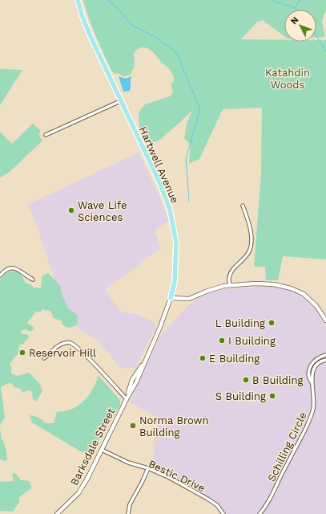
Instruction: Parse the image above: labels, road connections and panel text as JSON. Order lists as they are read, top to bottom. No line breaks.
{"streets":{"main road":["Hartwell Avenue"],"street":["Barksdale Street","Schilling Circle","Bestic Drive"]},"crossings":[["Hartwell Avenue","Barksdale Street"],["Barksdale Street","Bestic Drive"]],"parks":["Katahdin Woods"],"places":["Wave Life Sciences","L Building","I Building","Reservoir Hill","E Building","B Building","S Building","Norma Brown Building"],"north":"top left"}
